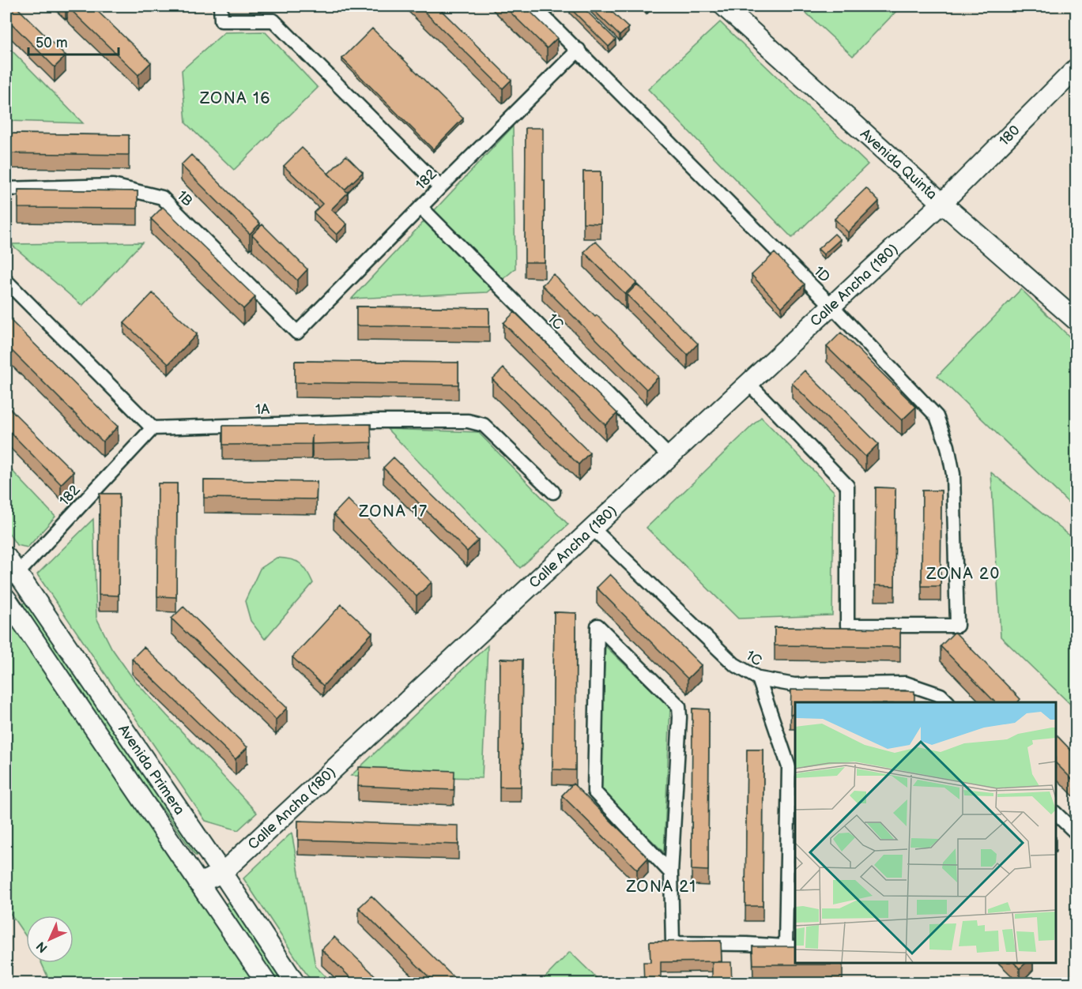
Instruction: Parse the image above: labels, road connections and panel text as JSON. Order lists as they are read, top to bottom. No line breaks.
{"streets":{"street":["180","Avenida Quinta","182","1B","1D","Calle Ancha (180)","1C","1A","Avenida Primera"]},"crossings":[["180","Avenida Quinta"],["180","Calle Ancha (180)"],["Avenida Quinta","Calle Ancha (180)"],["182","1B"],["182","1D"],["182","1C"],["182","1A"],["182","Avenida Primera"],["1D","Calle Ancha (180)"],["Calle Ancha (180)","1C"],["Calle Ancha (180)","Avenida Primera"]],"districts":["ZONA 16","ZONA 17","ZONA 20","ZONA 21"],"scale_bar":"50 m","north":"bottom left"}
